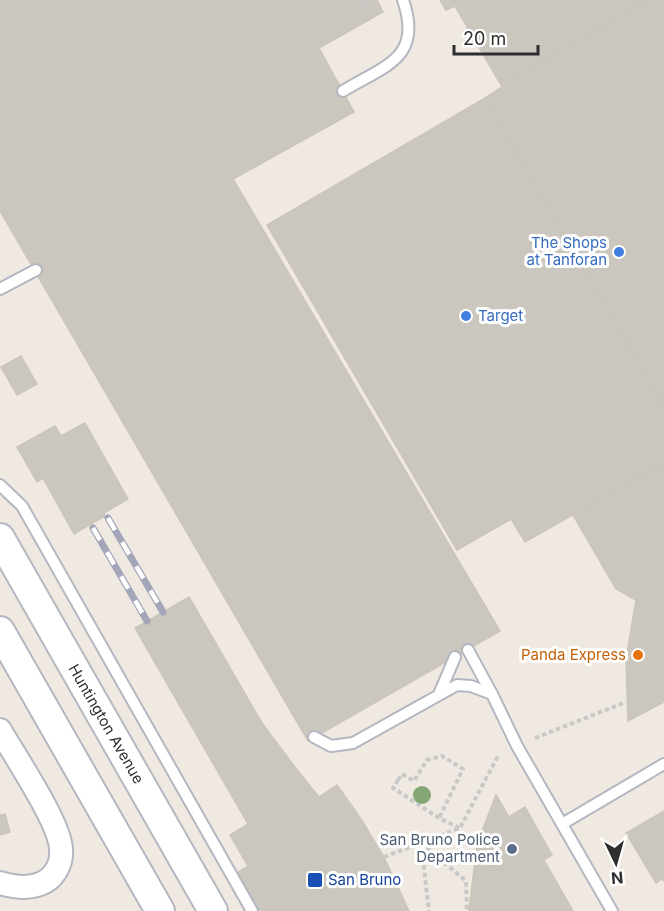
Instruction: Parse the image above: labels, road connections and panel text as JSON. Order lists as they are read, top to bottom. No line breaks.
{"streets":{"street":["Huntington Avenue"]},"places":{"other":["The Shops at Tanforan","Target","Panda Express","San Bruno Police Department"],"transit":["San Bruno"]},"scale_bar":"20 m","north":"bottom"}
